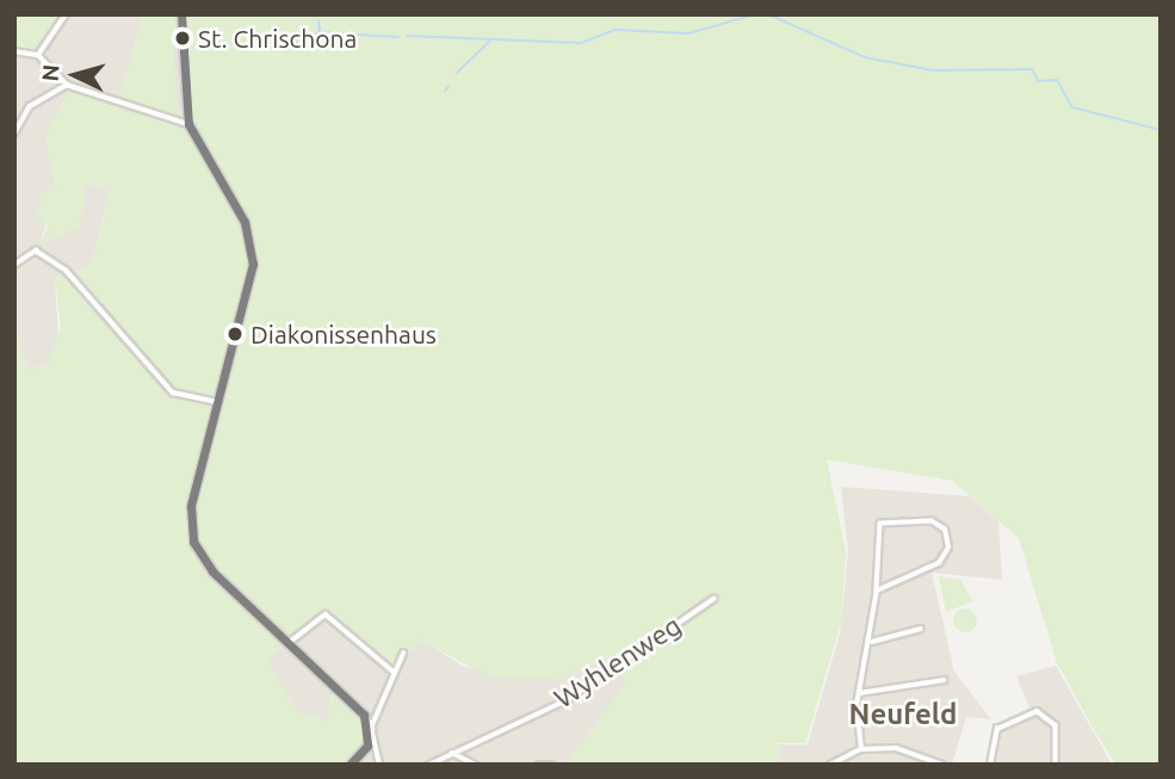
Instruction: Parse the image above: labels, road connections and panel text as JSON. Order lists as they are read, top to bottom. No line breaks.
{"streets":{"street":["Wyhlenweg"]},"districts":["Neufeld"],"places":["St. Chrischona","Diakonissenhaus"],"north":"left"}
